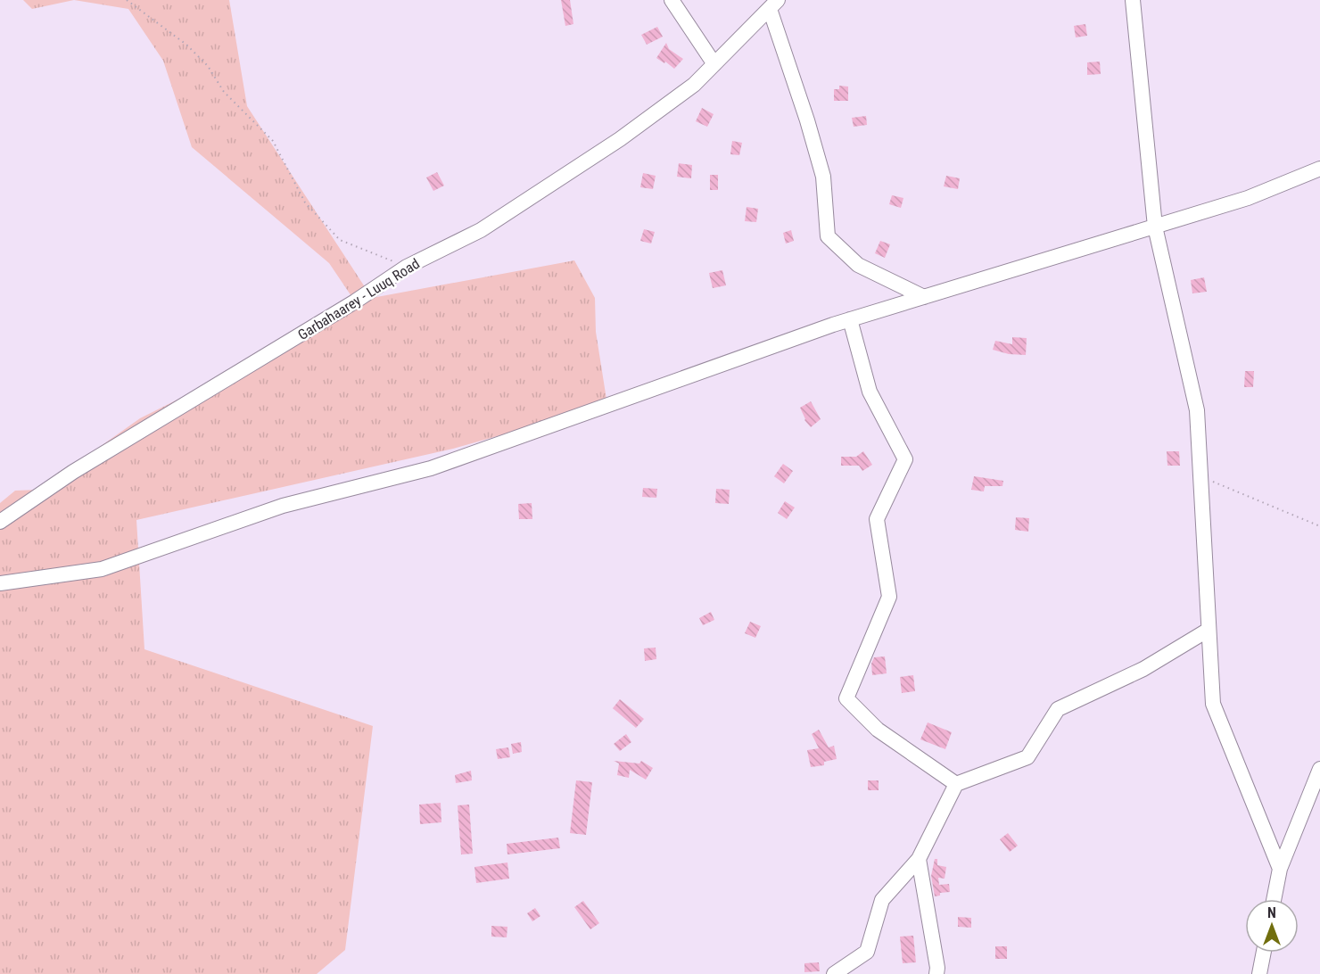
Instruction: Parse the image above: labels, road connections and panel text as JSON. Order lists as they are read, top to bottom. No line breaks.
{"streets":{"street":["Garbahaarey - Luuq Road"]},"north":"top"}
